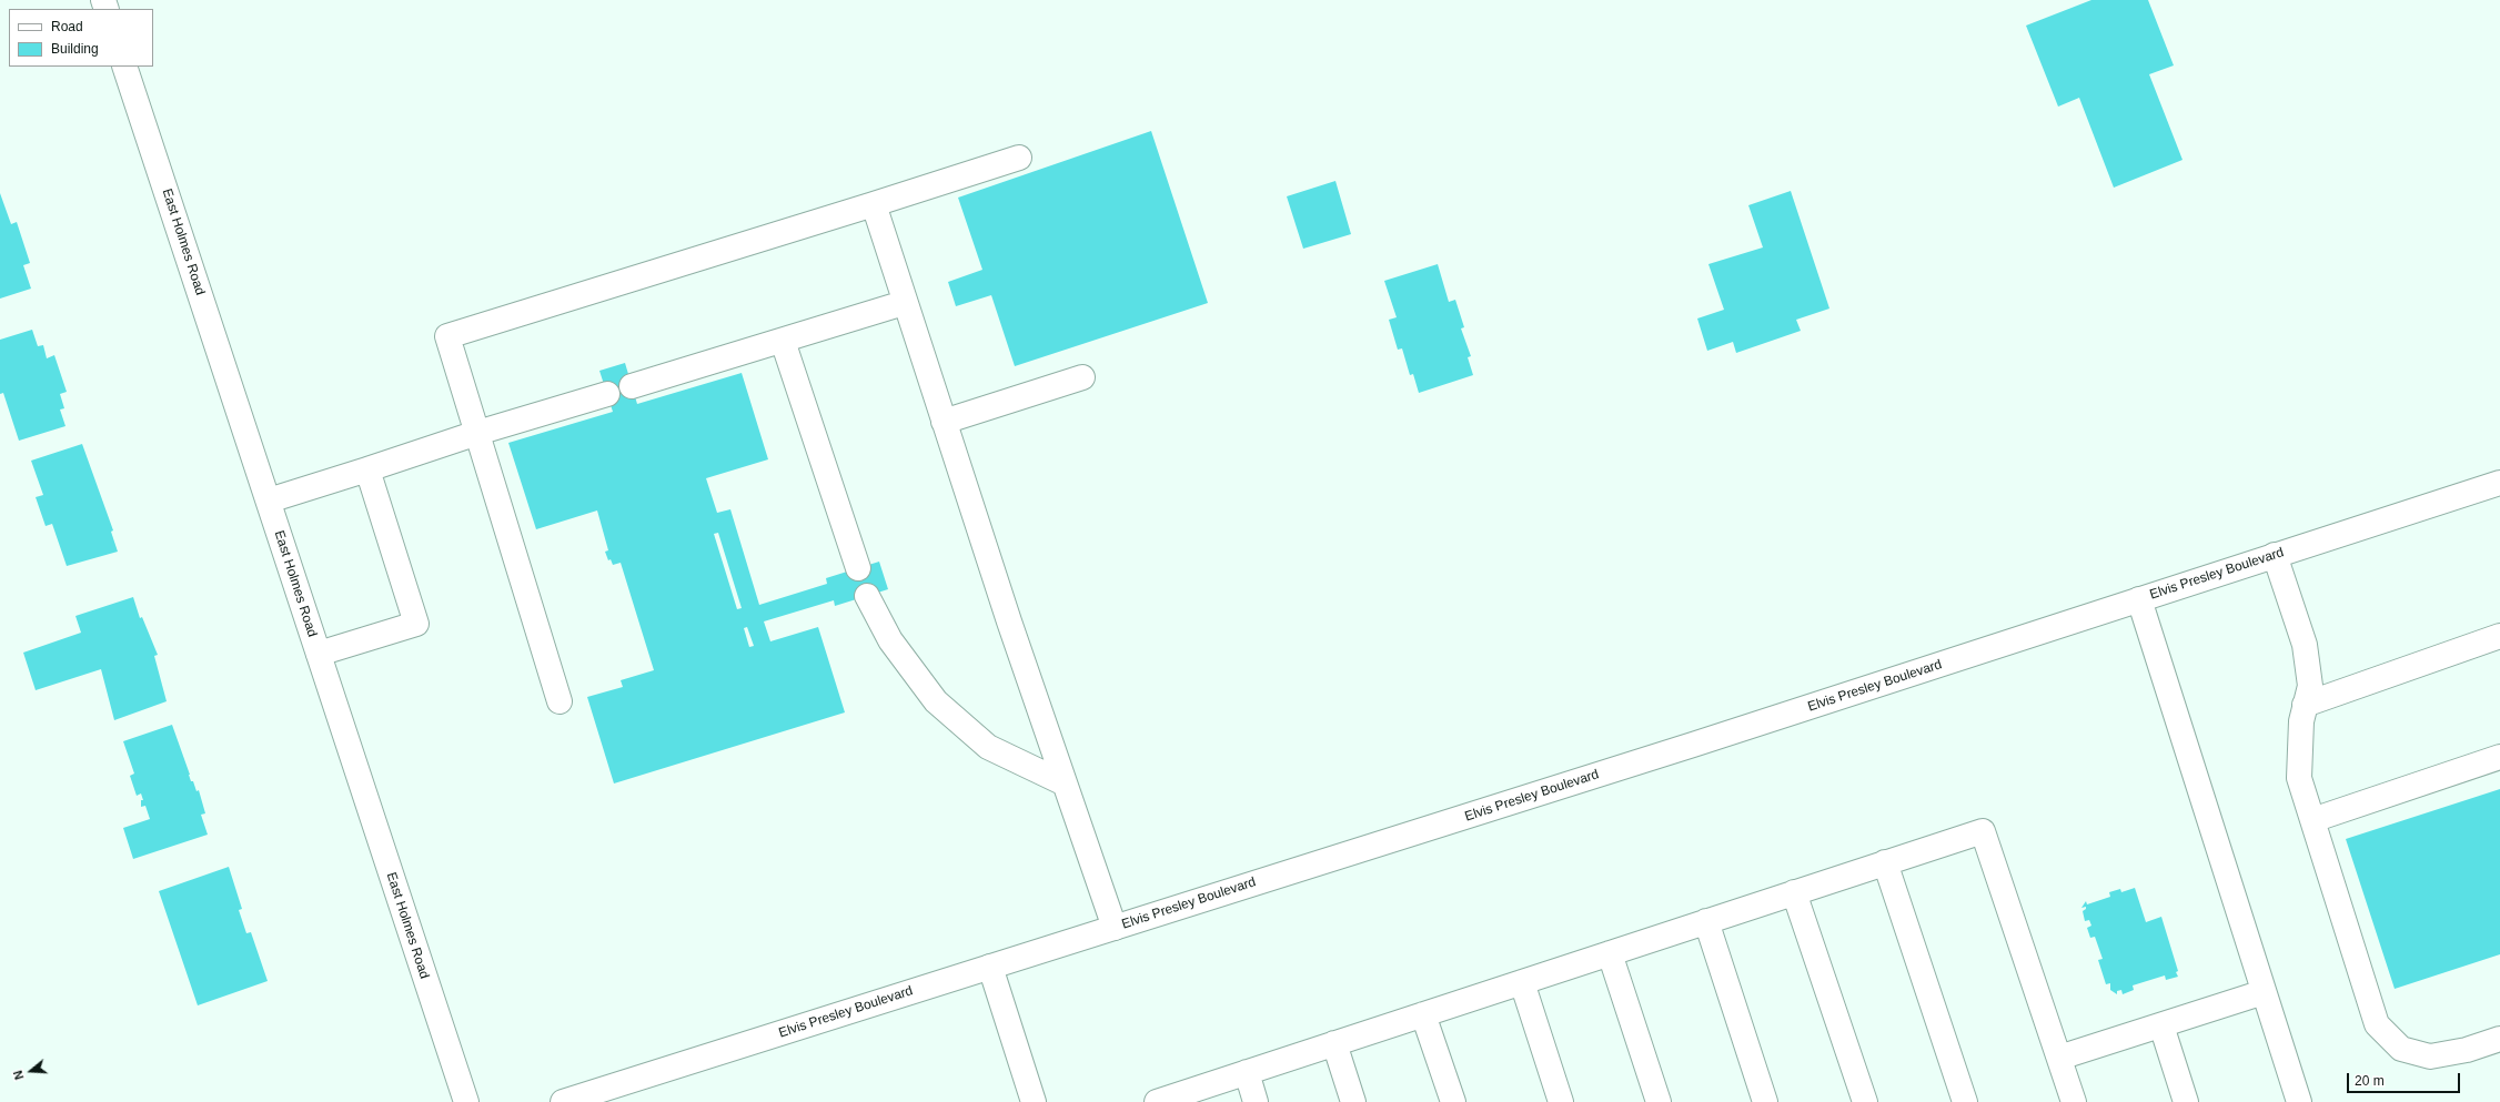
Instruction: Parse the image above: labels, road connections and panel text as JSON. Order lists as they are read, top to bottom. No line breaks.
{"streets":{"main road":["East Holmes Road","Elvis Presley Boulevard"]},"legend":["Road","Building"],"scale_bar":"20 m","north":"left"}
